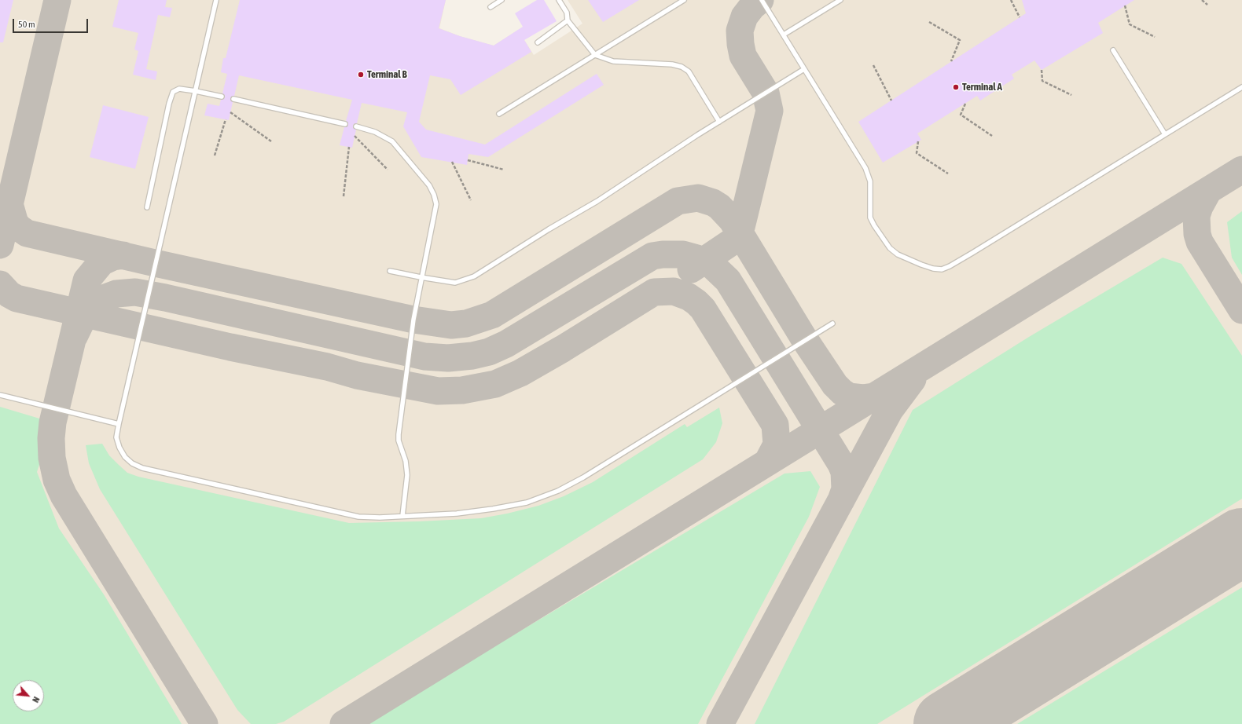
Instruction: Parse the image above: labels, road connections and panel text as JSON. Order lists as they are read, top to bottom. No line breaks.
{"places":["Terminal B","Terminal A"],"scale_bar":"50 m","north":"bottom right"}
